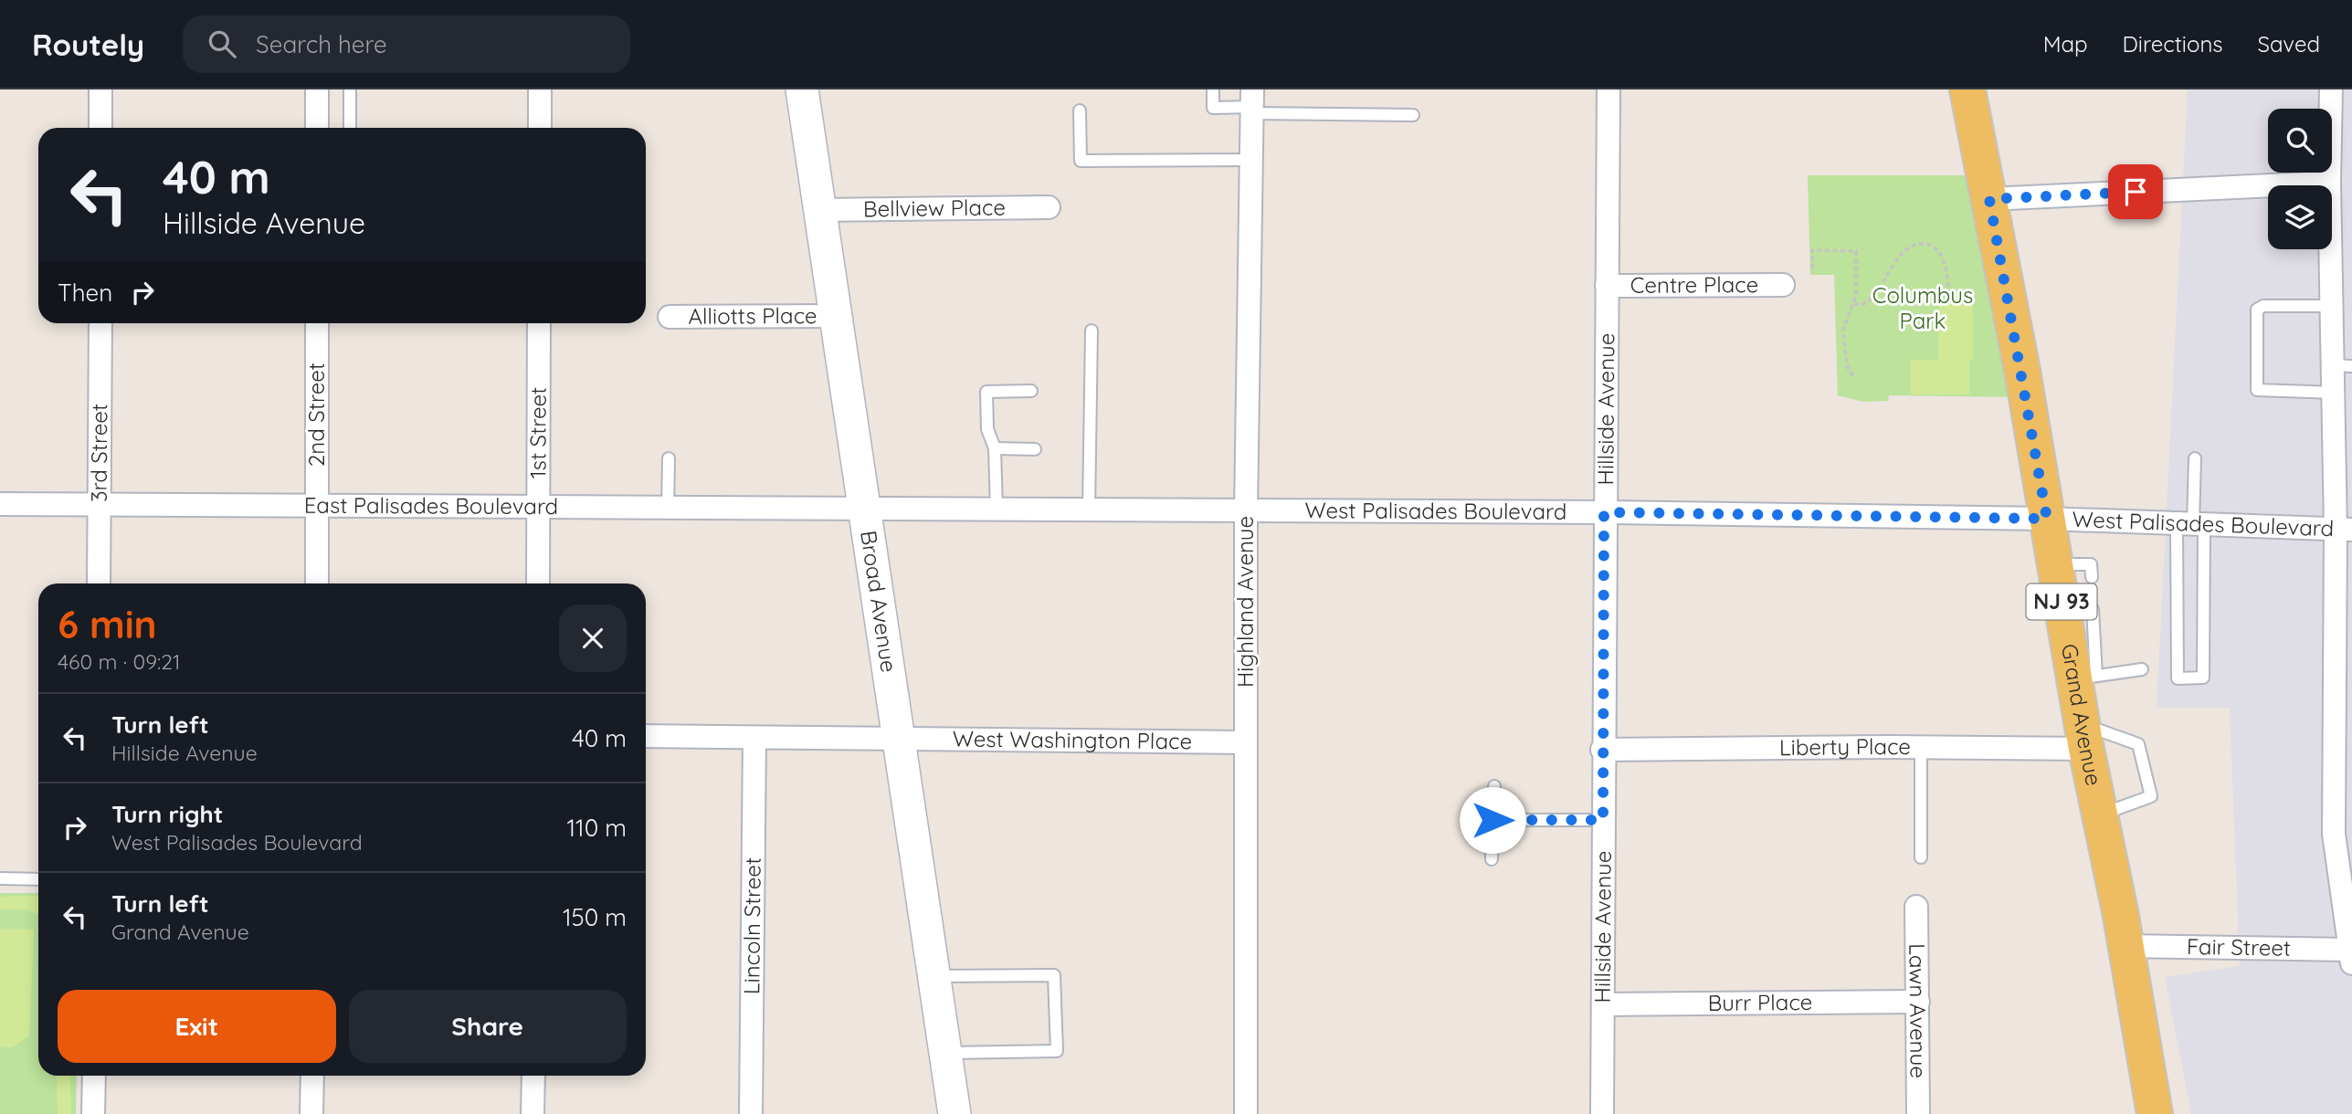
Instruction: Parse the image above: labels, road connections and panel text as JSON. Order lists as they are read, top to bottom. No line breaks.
{"streets":{"main road":["Broad Avenue","NJ 93","Grand Avenue"],"street":["Bellview Place","Centre Place","Alliotts Place","Hillside Avenue","2nd Street","1st Street","3rd Street","East Palisades Boulevard","West Palisades Boulevard","Highland Avenue","West Washington Place","Liberty Place","Lincoln Street","Fair Street","Burr Place","Lawn Avenue"]},"crossings":[["Bellview Place","Broad Avenue"],["Centre Place","Hillside Avenue"],["Alliotts Place","Broad Avenue"],["Hillside Avenue","West Palisades Boulevard"],["Hillside Avenue","Liberty Place"],["Hillside Avenue","Burr Place"],["2nd Street","East Palisades Boulevard"],["1st Street","East Palisades Boulevard"],["3rd Street","East Palisades Boulevard"],["East Palisades Boulevard","West Palisades Boulevard"],["East Palisades Boulevard","Broad Avenue"],["West Palisades Boulevard","Broad Avenue"],["West Palisades Boulevard","Highland Avenue"],["West Palisades Boulevard","Grand Avenue"],["Broad Avenue","West Washington Place"],["Highland Avenue","West Washington Place"],["Grand Avenue","Liberty Place"],["Grand Avenue","Fair Street"],["West Washington Place","Lincoln Street"],["Burr Place","Lawn Avenue"]],"parks":["Columbus Park"],"page":{"header":"Routely","search":"Search here","nav":["Map","Directions","Saved"],"turn":["40 m","Hillside Avenue"],"then":"Then","heading":["6 min","460 m · 09:21"],"list":[{"name":"Turn left","note":"Hillside Avenue","value":"40 m"},{"name":"Turn right","note":"West Palisades Boulevard","value":"110 m"},{"name":"Turn left","note":"Grand Avenue","value":"150 m"}],"buttons":["Exit","Share"]}}
